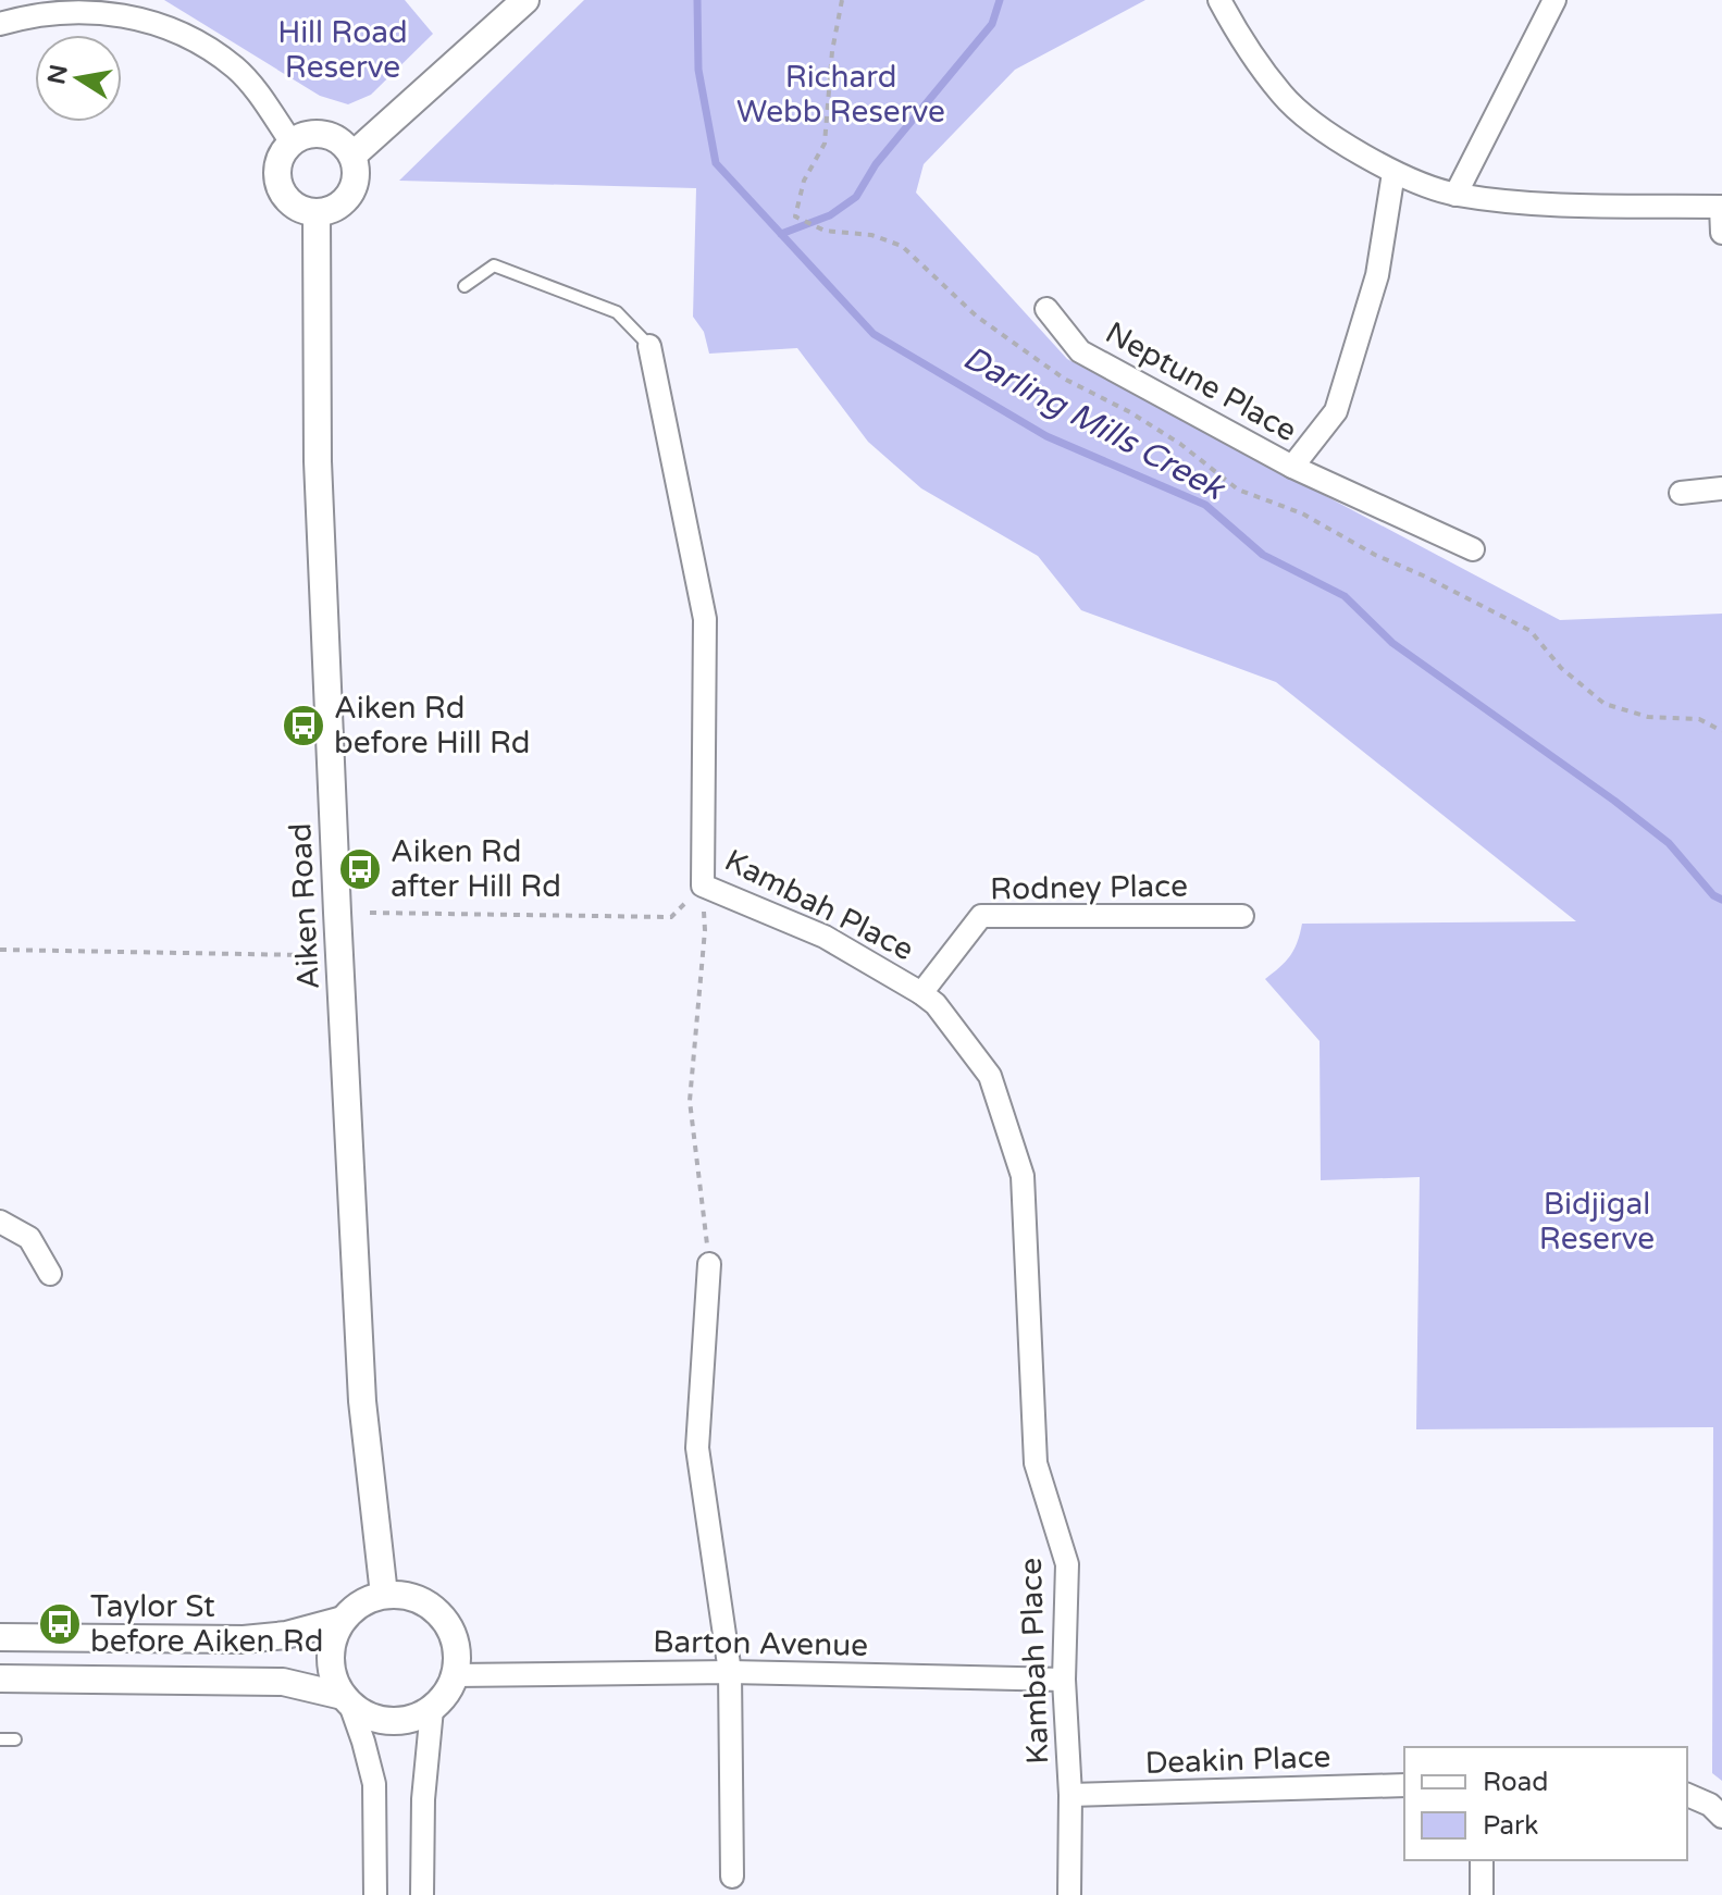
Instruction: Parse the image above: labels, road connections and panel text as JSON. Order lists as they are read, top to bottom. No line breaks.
{"streets":{"street":["Neptune Place","Rodney Place","Kambah Place","Aiken Road","Barton Avenue","Deakin Place"]},"crossings":[["Rodney Place","Kambah Place"],["Kambah Place","Barton Avenue"],["Kambah Place","Deakin Place"],["Aiken Road","Barton Avenue"]],"water":["Darling Mills Creek"],"parks":["Hill Road Reserve","Richard Webb Reserve","Bidjigal Reserve"],"places":{"bus stop":["Aiken Rd before Hill Rd","Aiken Rd after Hill Rd","Taylor St before Aiken Rd"]},"legend":["Road","Park"],"north":"left"}
